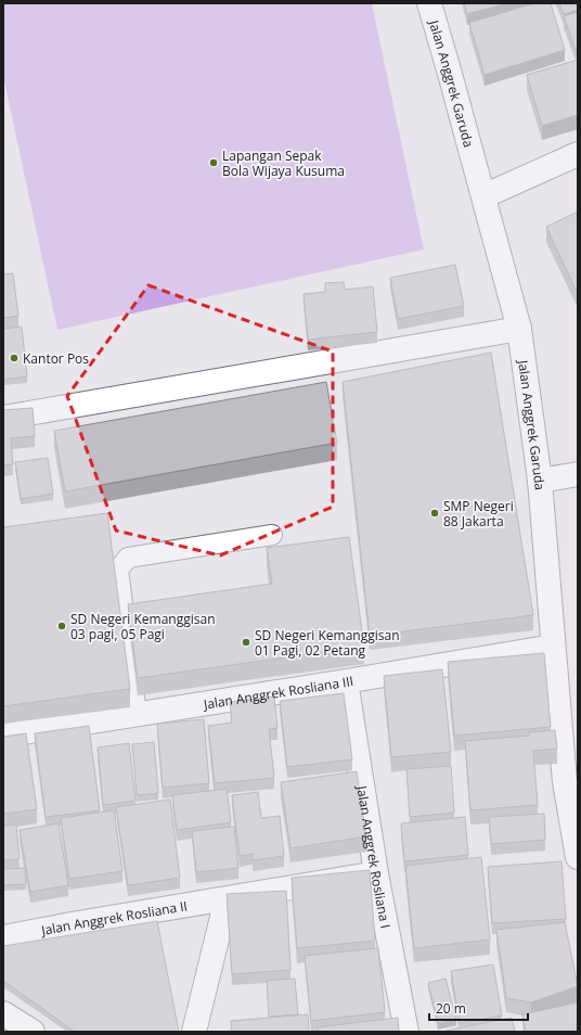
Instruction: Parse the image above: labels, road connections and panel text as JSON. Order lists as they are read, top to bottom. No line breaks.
{"streets":{"street":["Jalan Anggrek Garuda","Jalan Anggrek Rosliana III","Jalan Anggrek Rosliana I","Jalan Anggrek Rosliana II"]},"crossings":[["Jalan Anggrek Garuda","Jalan Anggrek Rosliana III"],["Jalan Anggrek Rosliana III","Jalan Anggrek Rosliana I"],["Jalan Anggrek Rosliana I","Jalan Anggrek Rosliana II"]],"places":["Lapangan Sepak Bola Wijaya Kusuma","Kantor Pos","SMP Negeri 88 Jakarta","SD Negeri Kemanggisan 03 pagi, 05 Pagi","SD Negeri Kemanggisan 01 Pagi, 02 Petang"],"scale_bar":"20 m"}
